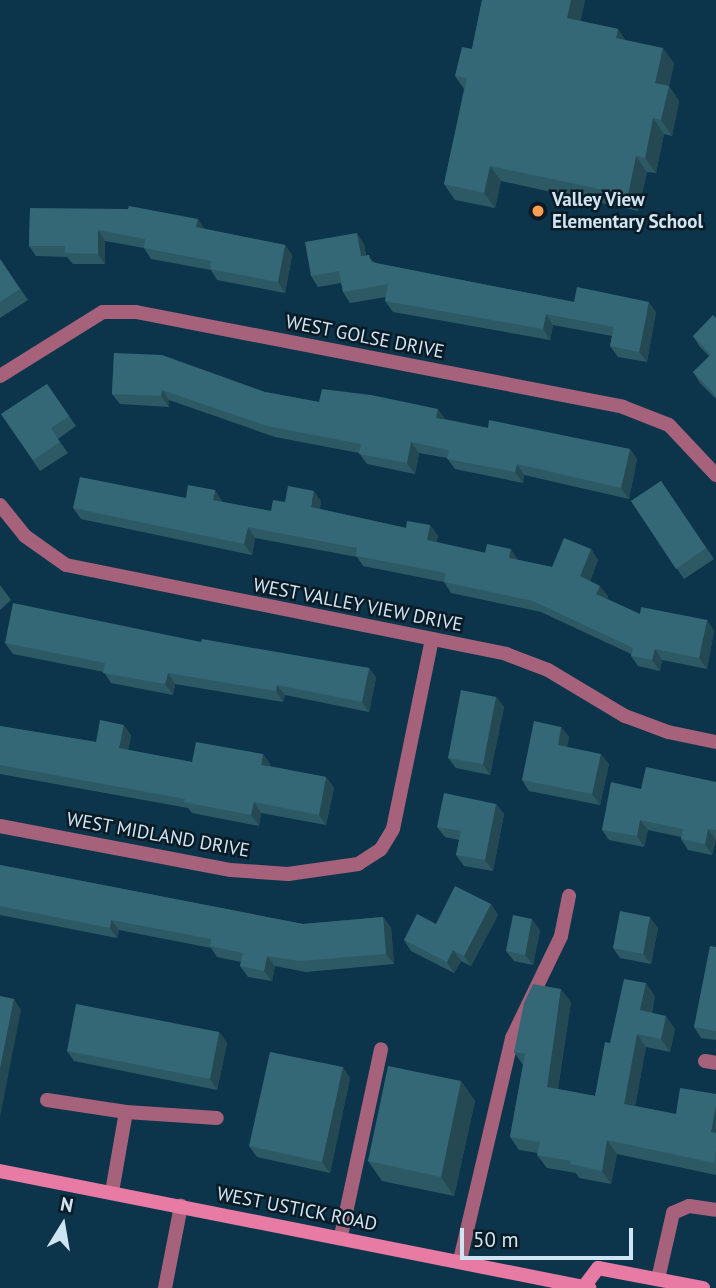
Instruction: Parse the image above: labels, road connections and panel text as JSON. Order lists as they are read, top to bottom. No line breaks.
{"streets":{"main road":["WEST USTICK ROAD"],"street":["WEST GOLSE DRIVE","WEST VALLEY VIEW DRIVE","WEST MIDLAND DRIVE"]},"crossings":[["WEST VALLEY VIEW DRIVE","WEST MIDLAND DRIVE"]],"places":["Valley View Elementary School"],"scale_bar":"50 m","north":"top"}
